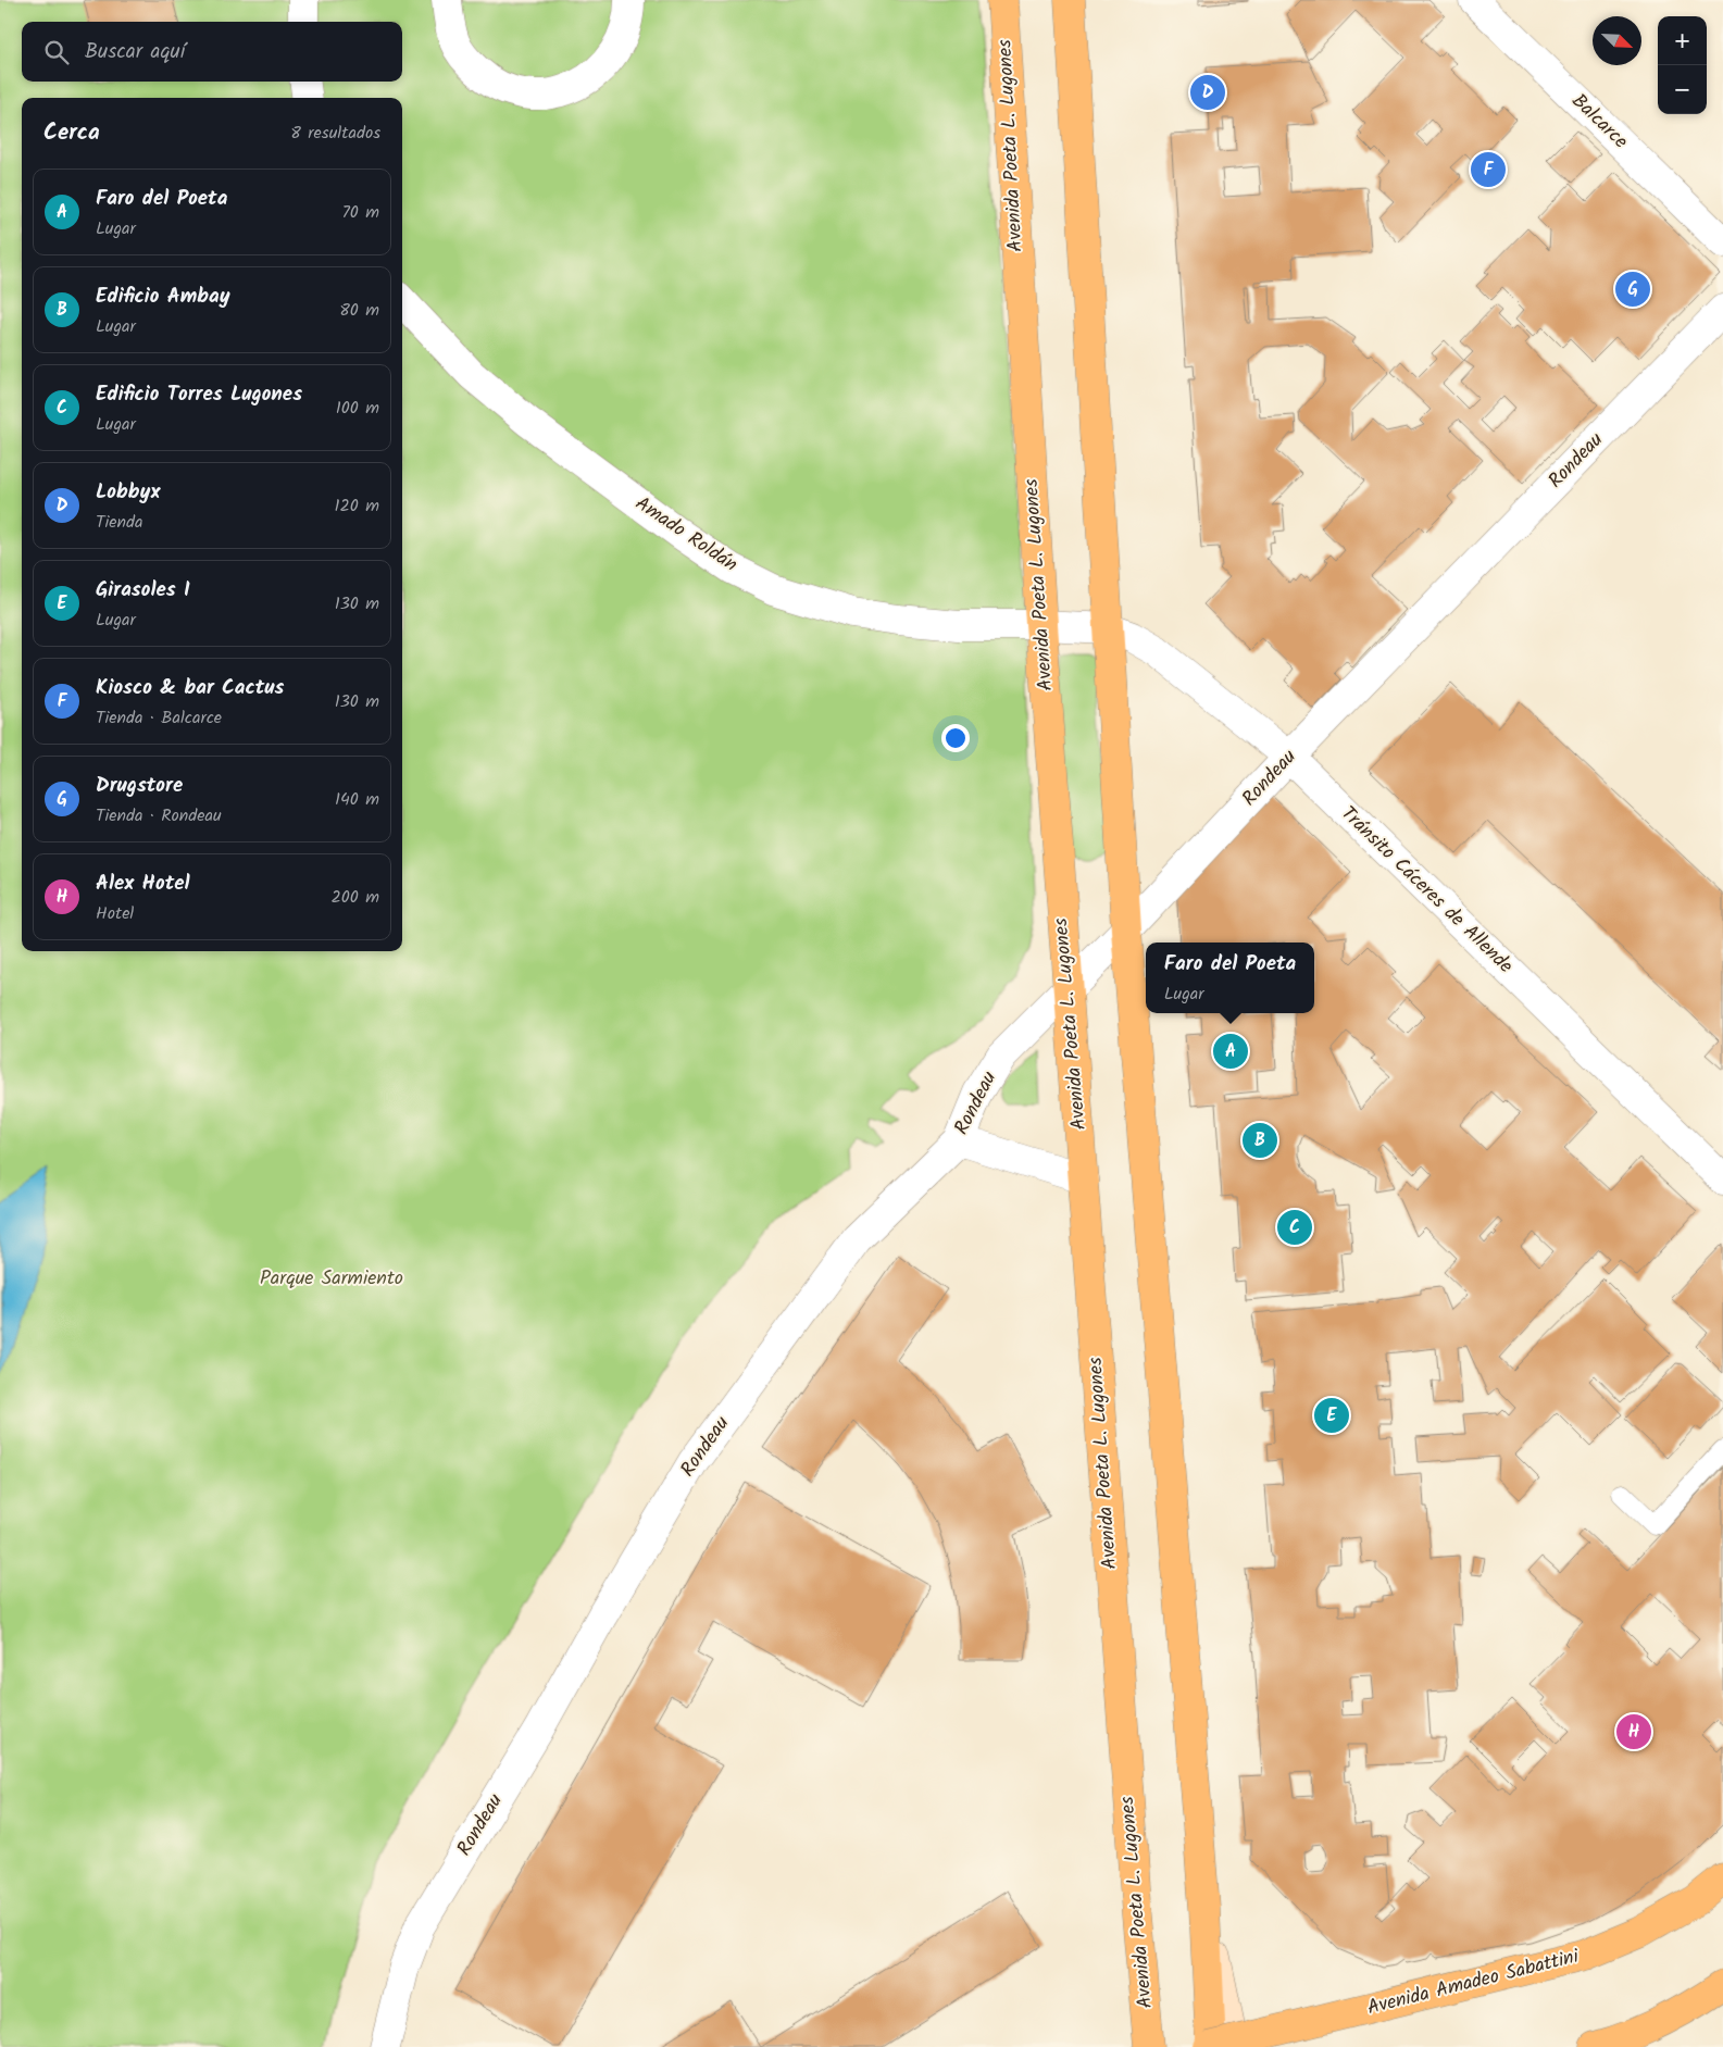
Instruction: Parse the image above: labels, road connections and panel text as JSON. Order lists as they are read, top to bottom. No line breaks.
{"streets":{"main road":["Avenida Poeta L. Lugones","Avenida Amadeo Sabattini"],"street":["Balcarce","Rondeau","Amado Roldán","Tránsito Cáceres de Allende"]},"crossings":[["Avenida Poeta L. Lugones","Rondeau"],["Avenida Poeta L. Lugones","Amado Roldán"],["Rondeau","Tránsito Cáceres de Allende"],["Amado Roldán","Tránsito Cáceres de Allende"]],"parks":["Parque Sarmiento"],"north":"bottom right","page":{"map_buttons":["+","−"],"search":"Buscar aquí","pins":["D","F","G","A","B","C","E","H"],"heading":["Cerca","8 resultados"],"list":[{"mark":"A","name":"Faro del Poeta","note":"Lugar","value":"70 m"},{"mark":"B","name":"Edificio Ambay","note":"Lugar","value":"80 m"},{"mark":"C","name":"Edificio Torres Lugones","note":"Lugar","value":"100 m"},{"mark":"D","name":"Lobbyx","note":"Tienda","value":"120 m"},{"mark":"E","name":"Girasoles I","note":"Lugar","value":"130 m"},{"mark":"F","name":"Kiosco & bar Cactus","note":"Tienda · Balcarce","value":"130 m"},{"mark":"G","name":"Drugstore","note":"Tienda · Rondeau","value":"140 m"},{"mark":"H","name":"Alex Hotel","note":"Hotel","value":"200 m"}],"popup":["Faro del Poeta","Lugar"]}}
